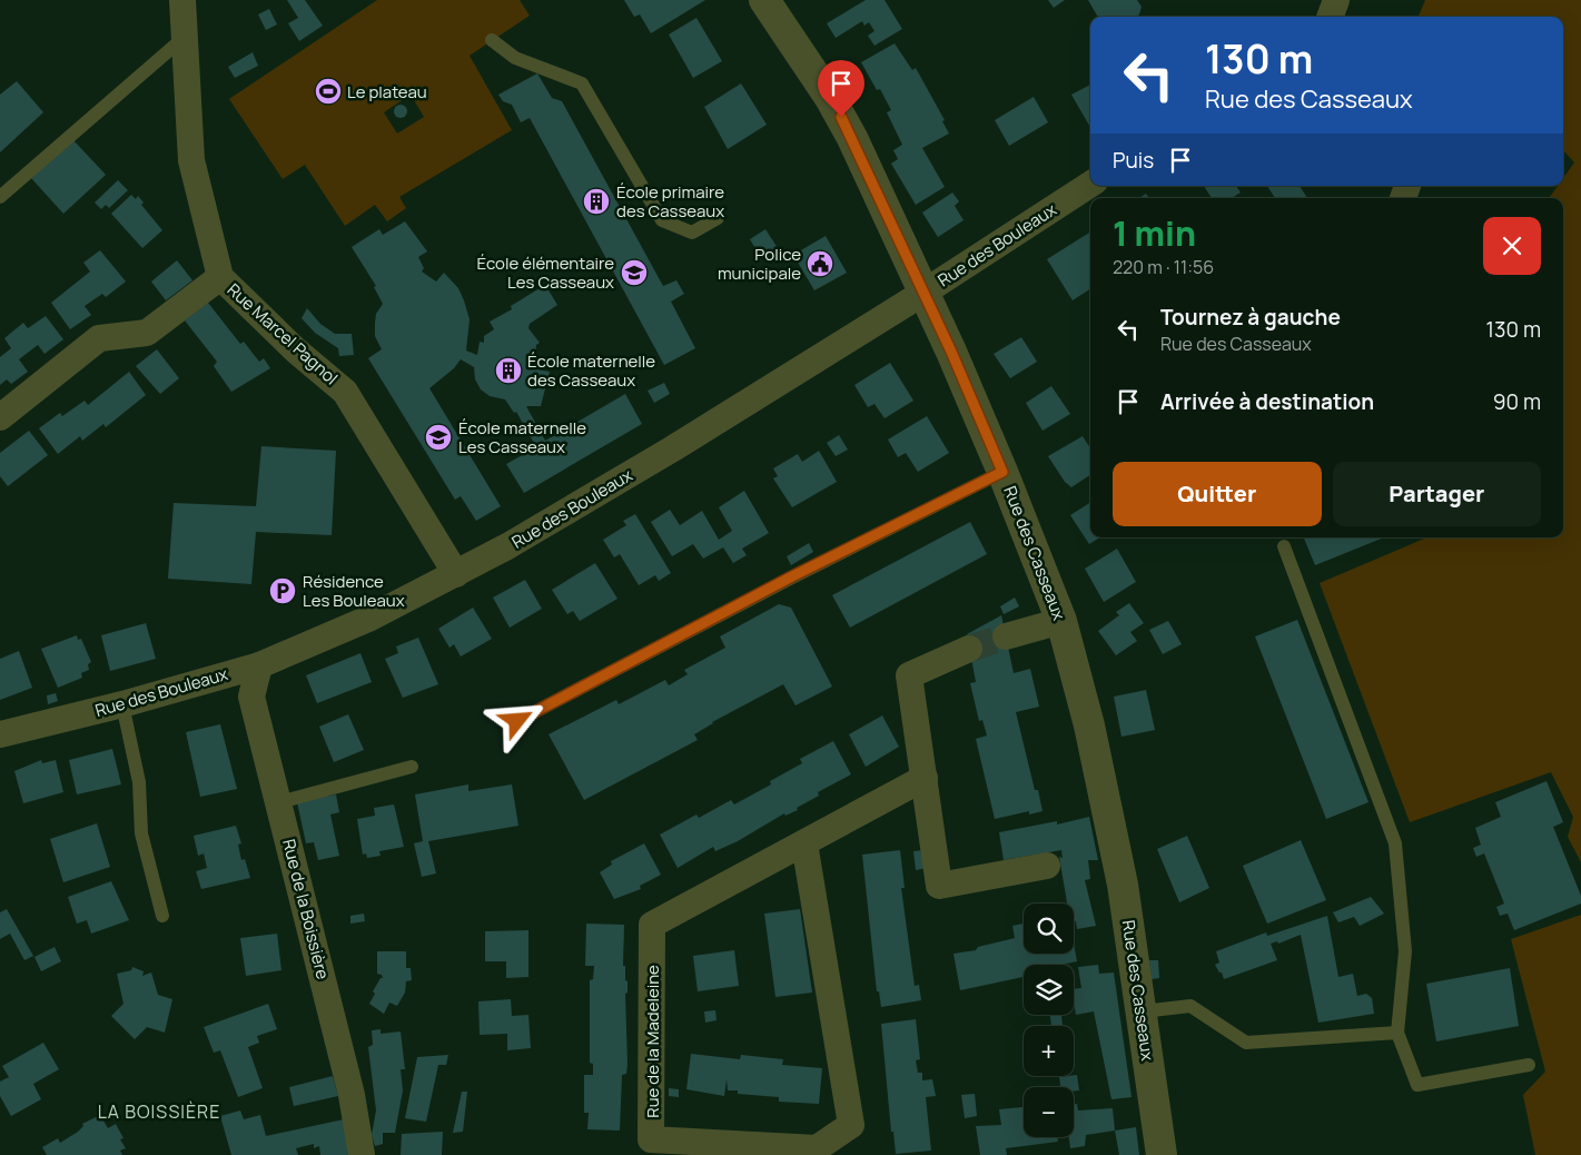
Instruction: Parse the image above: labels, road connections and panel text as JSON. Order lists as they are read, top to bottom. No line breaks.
{"streets":{"street":["Rue des Bouleaux","Rue Marcel Pagnol","Rue des Casseaux","Rue de la Boissière","Rue de la Madeleine"]},"crossings":[["Rue des Bouleaux","Rue Marcel Pagnol"],["Rue des Bouleaux","Rue des Casseaux"],["Rue des Bouleaux","Rue de la Boissière"]],"districts":["LA BOISSIÈRE"],"places":{"sports":["Le plateau"],"building":["École primaire des Casseaux","École maternelle des Casseaux"],"public building":["Police municipale"],"school or university":["École élémentaire Les Casseaux","École maternelle Les Casseaux"],"parking":["Résidence Les Bouleaux"]},"page":{"turn":["130 m","Rue des Casseaux"],"then":"Puis","heading":["1 min","220 m · 11:56"],"list":[{"name":"Tournez à gauche","note":"Rue des Casseaux","value":"130 m"},{"name":"Arrivée à destination","value":"90 m"}],"buttons":["Quitter","Partager"],"map_buttons":["+","−"]}}
